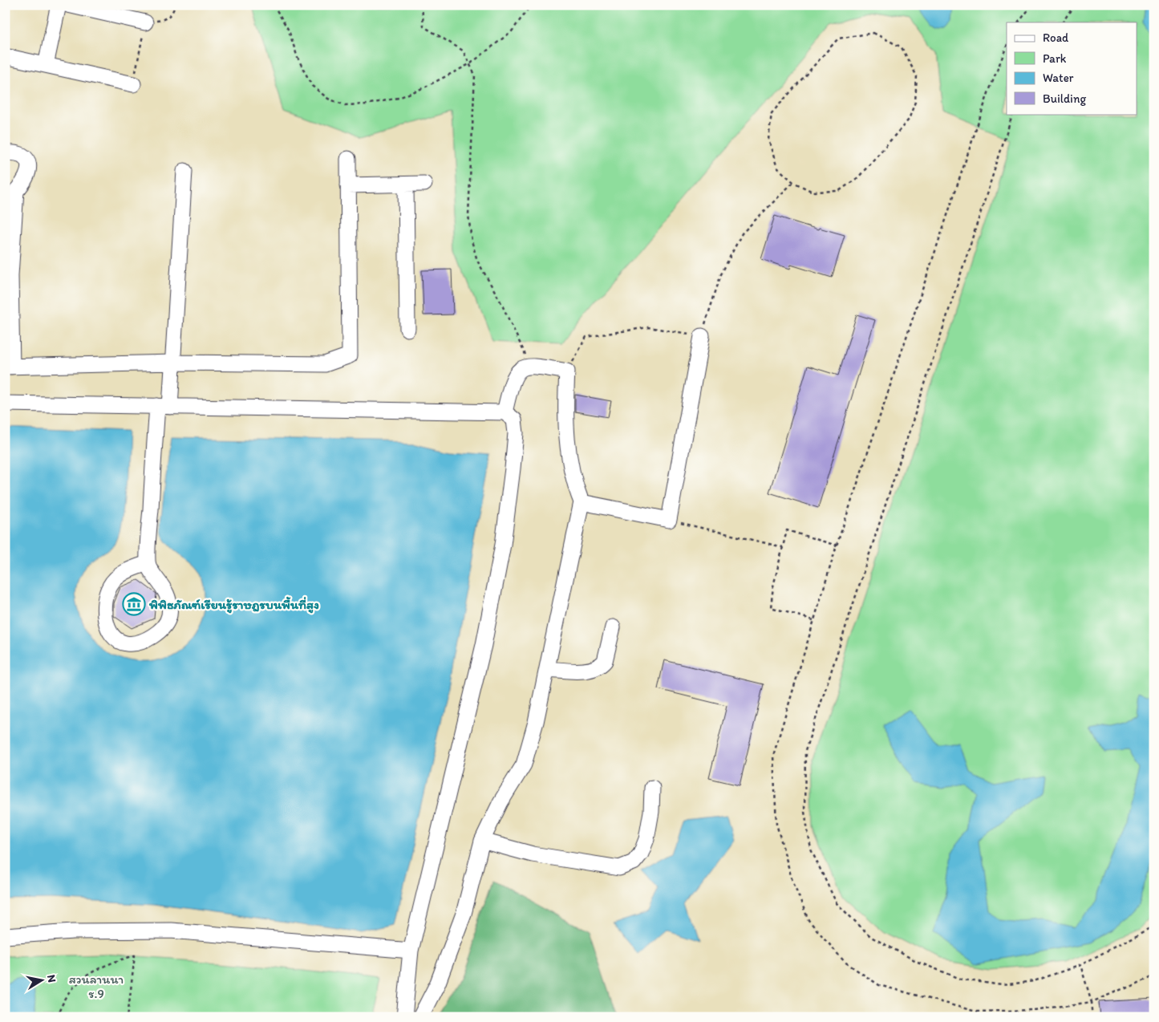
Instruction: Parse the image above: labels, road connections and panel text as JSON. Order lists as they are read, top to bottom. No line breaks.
{"parks":["สวนลานนา ร.9"],"places":{"museum":["พิพิธภัณฑ์เรียนรู้ราษฎรบนพื้นที่สูง"]},"legend":["Road","Park","Water","Building"],"north":"right"}
